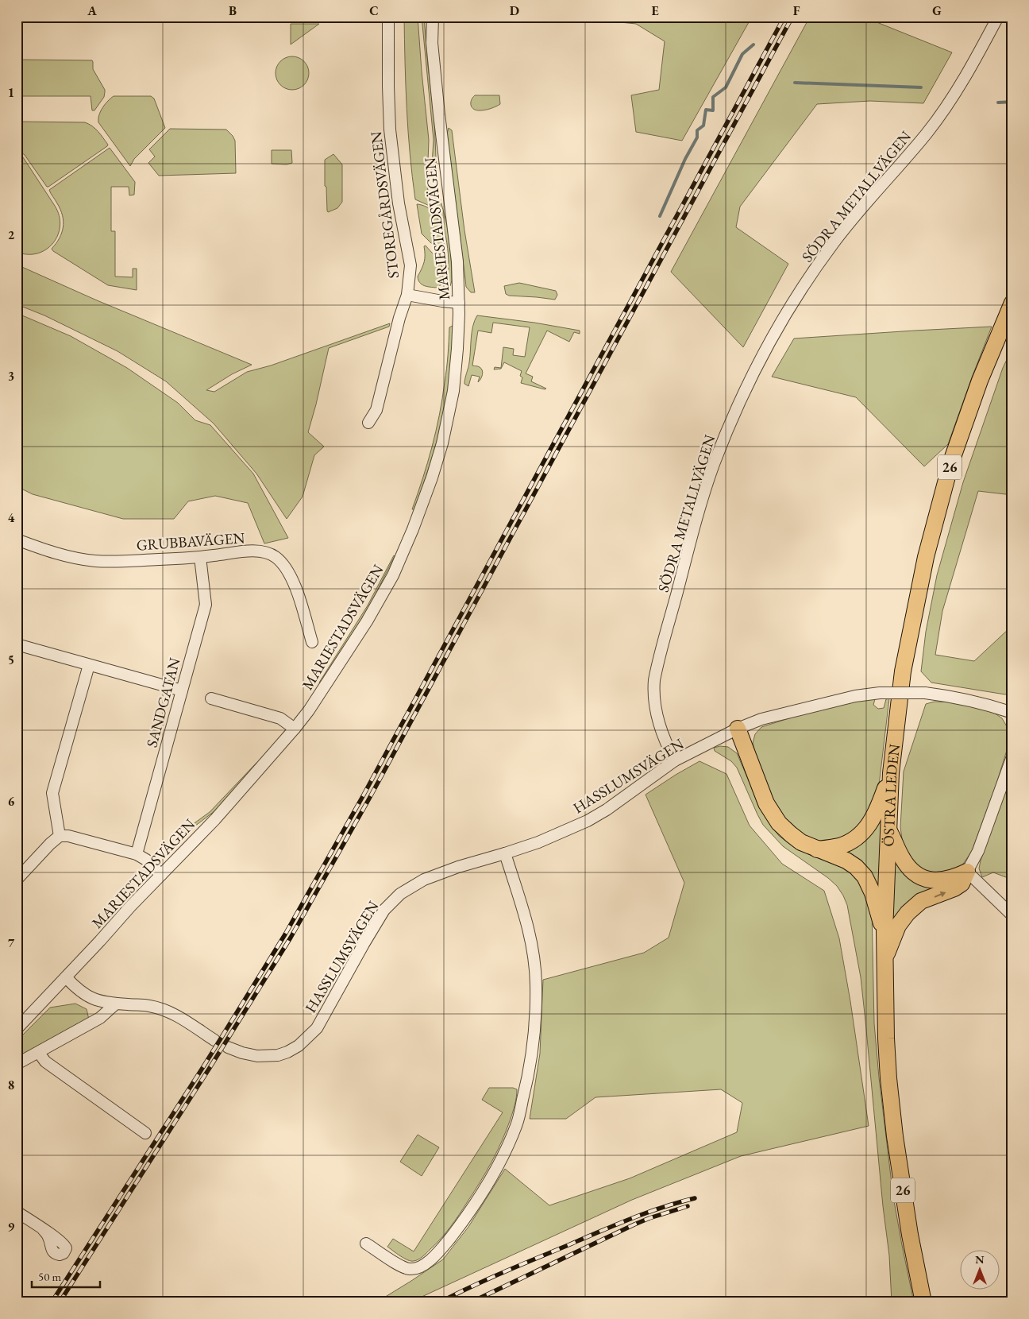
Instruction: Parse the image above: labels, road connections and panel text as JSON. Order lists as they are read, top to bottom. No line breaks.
{"streets":{"highway":["26","ÖSTRA LEDEN"],"street":["SÖDRA METALLVÄGEN","STOREGÅRDSVÄGEN","MARIESTADSVÄGEN","GRUBBAVÄGEN","SANDGATAN","HASSLUMSVÄGEN"]},"crossings":[["SÖDRA METALLVÄGEN","HASSLUMSVÄGEN"],["STOREGÅRDSVÄGEN","MARIESTADSVÄGEN"],["GRUBBAVÄGEN","SANDGATAN"]],"scale_bar":"50 m","north":"top","grid":{"columns":["A","B","C","D","E","F","G"],"rows":["1","2","3","4","5","6","7","8","9"]}}
